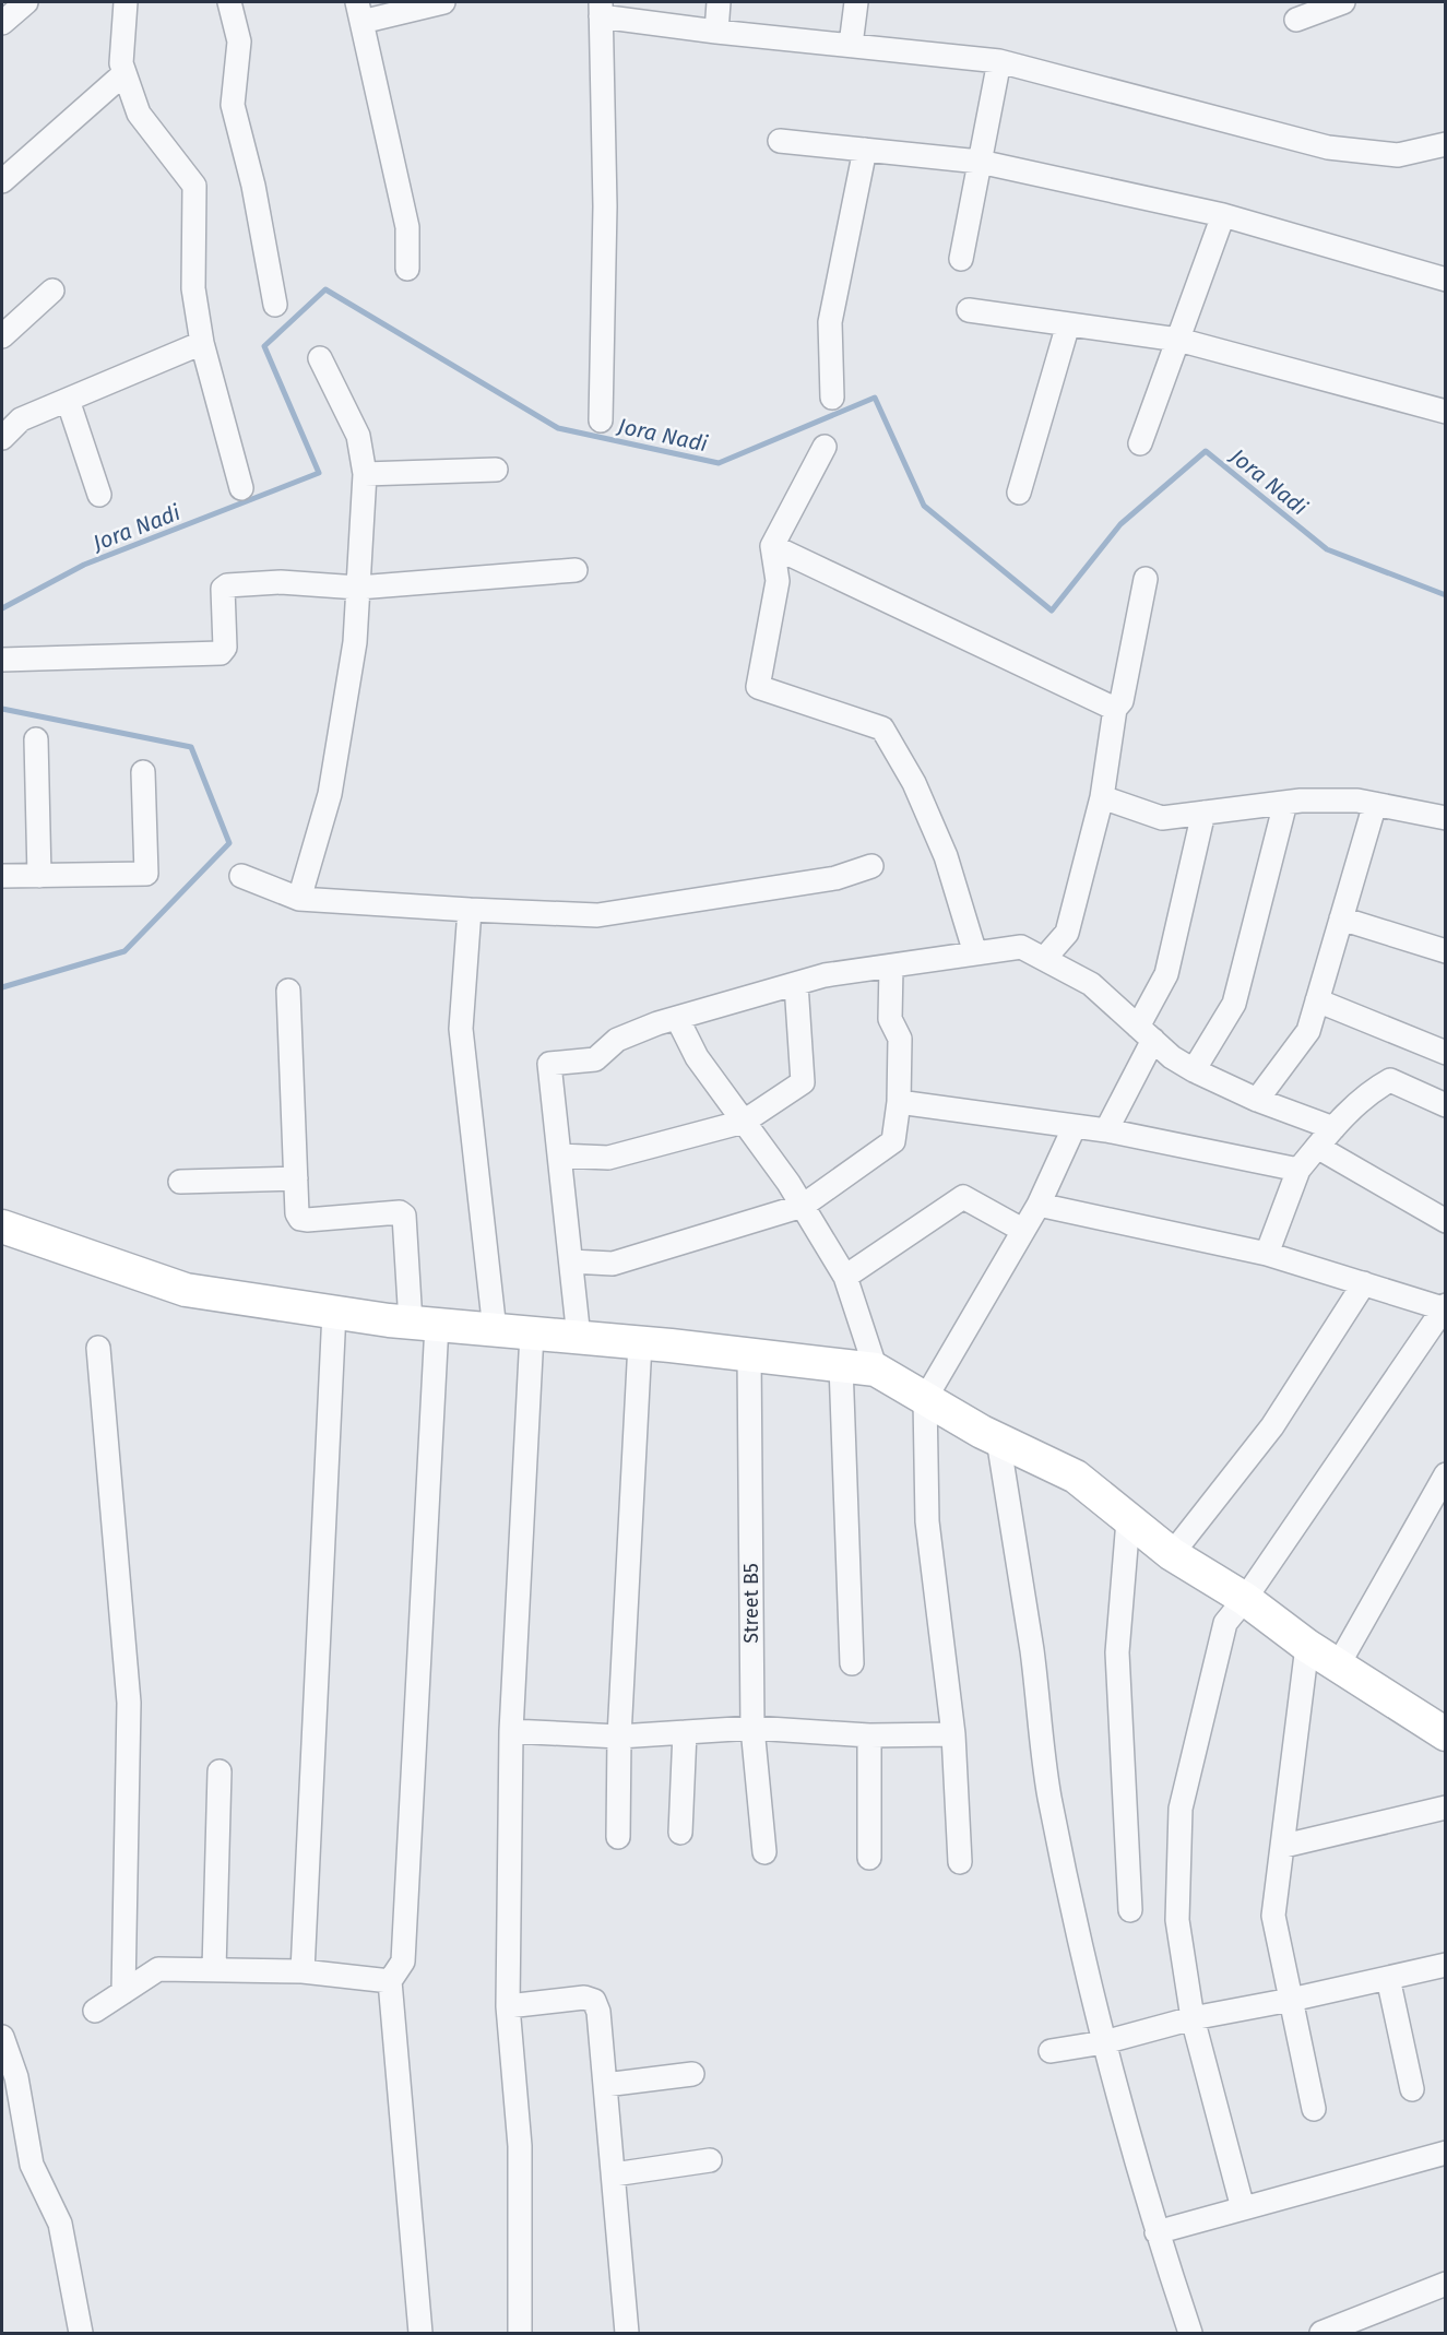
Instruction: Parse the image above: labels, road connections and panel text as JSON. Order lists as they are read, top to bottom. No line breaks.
{"streets":{"street":["Street B5"]},"water":["Jora Nadi"]}
